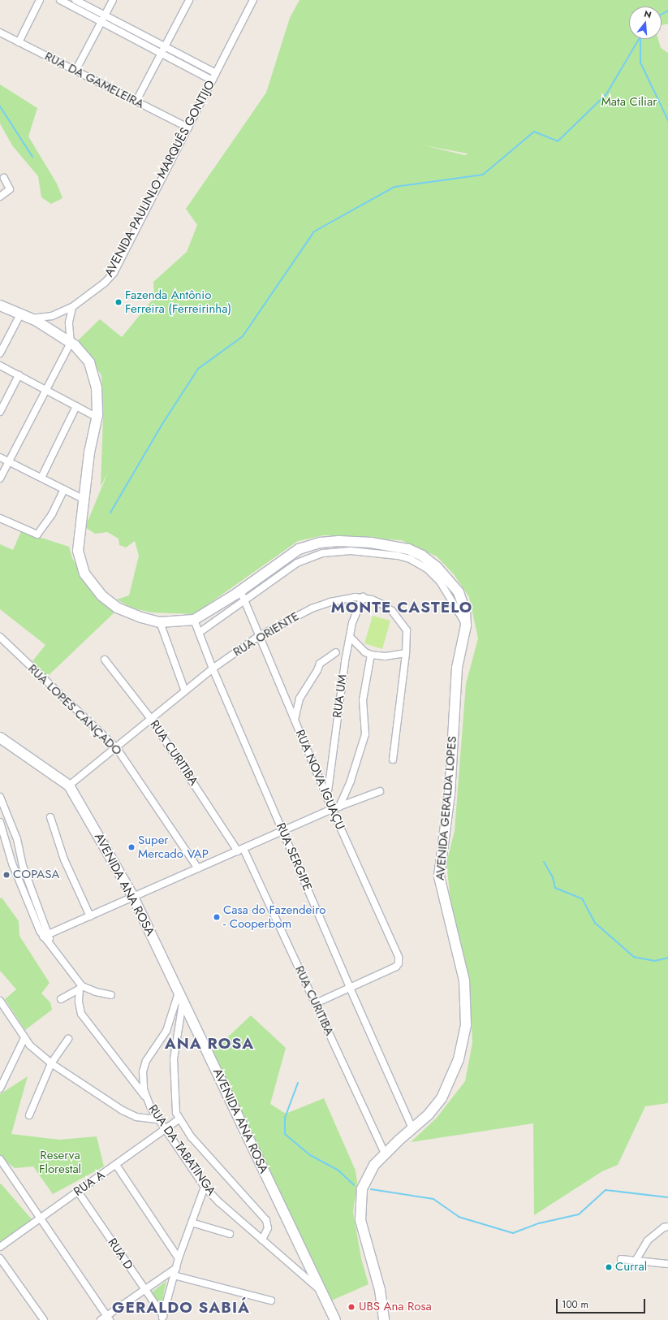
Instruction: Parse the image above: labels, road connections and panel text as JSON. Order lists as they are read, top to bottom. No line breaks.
{"streets":{"main road":["AVENIDA GERALDA LOPES","AVENIDA ANA ROSA"],"street":["RUA DA GAMELEIRA","AVENIDA PAULINLO MARQUÊS GONTIJO","RUA ORIENTE","RUA UM","RUA LOPES CANÇADO","RUA CURITIBA","RUA NOVA IGUAÇU","RUA SERGIPE","RUA DA TABATINGA","RUA A","RUA D"]},"crossings":[["RUA DA GAMELEIRA","AVENIDA PAULINLO MARQUÊS GONTIJO"],["RUA ORIENTE","RUA UM"],["RUA ORIENTE","RUA LOPES CANÇADO"],["RUA ORIENTE","RUA CURITIBA"],["RUA ORIENTE","RUA NOVA IGUAÇU"],["RUA ORIENTE","RUA SERGIPE"],["RUA ORIENTE","AVENIDA ANA ROSA"],["RUA UM","RUA NOVA IGUAÇU"],["RUA CURITIBA","AVENIDA GERALDA LOPES"],["RUA NOVA IGUAÇU","AVENIDA GERALDA LOPES"],["RUA NOVA IGUAÇU","RUA SERGIPE"],["AVENIDA GERALDA LOPES","RUA SERGIPE"],["AVENIDA ANA ROSA","RUA DA TABATINGA"],["RUA DA TABATINGA","RUA A"],["RUA A","RUA D"]],"districts":["MONTE CASTELO","ANA ROSA","GERALDO SABIÁ"],"parks":["Mata Ciliar","Reserva Florestal"],"places":["Fazenda Antônio Ferreira (Ferreirinha)","Super Mercado VAP","COPASA","Casa do Fazendeiro - Cooperbom","Curral","UBS Ana Rosa"],"scale_bar":"100 m","north":"top"}
